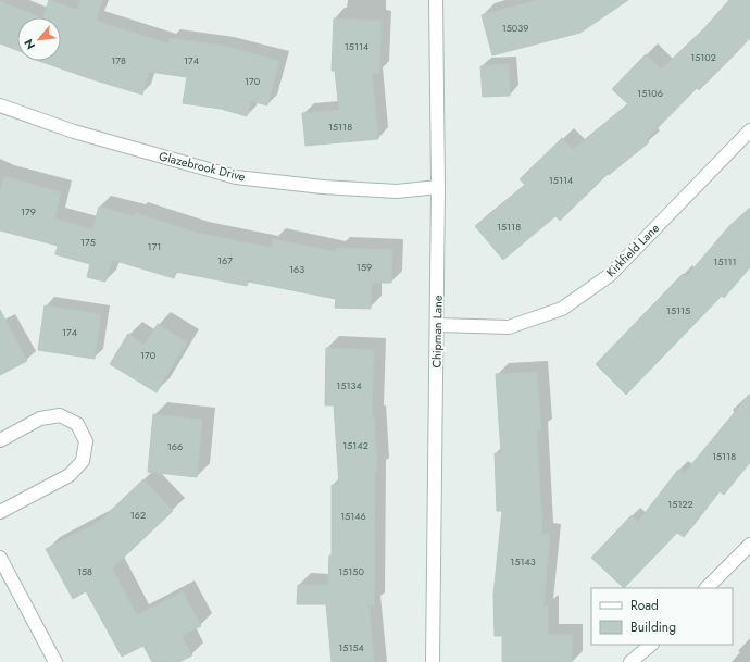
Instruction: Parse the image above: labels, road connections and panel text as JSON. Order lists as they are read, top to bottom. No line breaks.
{"streets":{"street":["Glazebrook Drive","Kirkfield Lane","Chipman Lane"]},"crossings":[["Glazebrook Drive","Chipman Lane"],["Kirkfield Lane","Chipman Lane"]],"house_numbers":["15039","15114","15102","178","174","170","15106","15118","15114","179","15118","175","171","167","15111","159","163","15115","174","170","15134","15142","166","15118","15122","162","15146","15143","158","15150","15154"],"legend":["Road","Building"],"north":"bottom left"}
